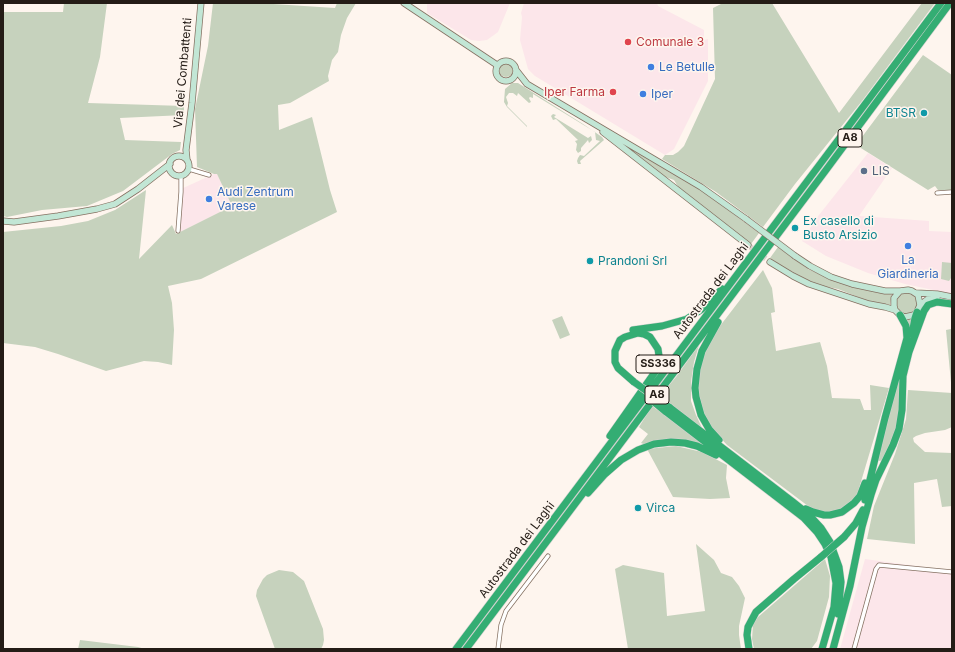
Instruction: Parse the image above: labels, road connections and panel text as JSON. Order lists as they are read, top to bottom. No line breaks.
{"streets":{"highway":["A8","Autostrada dei Laghi","SS336"],"main road":["Via dei Combattenti"]},"crossings":[["Autostrada dei Laghi","SS336"]],"places":["Comunale 3","Le Betulle","Iper Farma","Iper","BTSR","LIS","Audi Zentrum Varese","Ex casello di Busto Arsizio","La Giardineria","Prandoni Srl","Virca"]}
